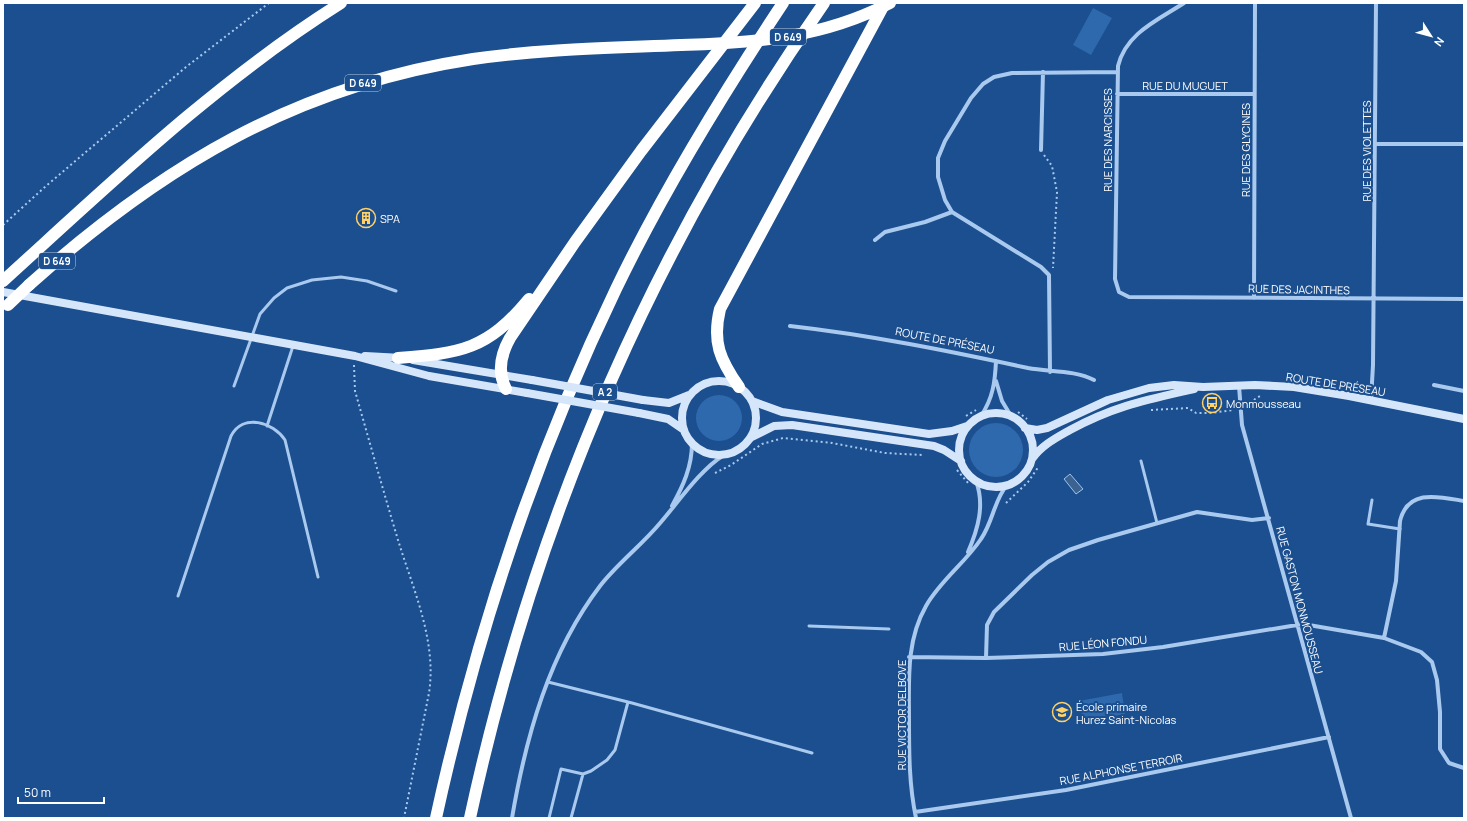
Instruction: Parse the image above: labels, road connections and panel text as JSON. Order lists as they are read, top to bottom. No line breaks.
{"streets":{"highway":["D 649","A 2"],"main road":["ROUTE DE PRÉSEAU"],"street":["RUE DU MUGUET","RUE DES NARCISSES","RUE DES GLYCINES","RUE DES VIOLETTES","RUE DES JACINTHES","RUE GASTON MONMOUSSEAU","RUE LÉON FONDU","RUE VICTOR DELBOVE","RUE ALPHONSE TERROIR"]},"crossings":[["RUE DU MUGUET","RUE DES NARCISSES"],["RUE DU MUGUET","RUE DES GLYCINES"],["RUE DES NARCISSES","RUE DES JACINTHES"],["RUE DES GLYCINES","RUE DES JACINTHES"],["RUE DES VIOLETTES","RUE DES JACINTHES"],["RUE DES VIOLETTES","ROUTE DE PRÉSEAU"],["ROUTE DE PRÉSEAU","RUE GASTON MONMOUSSEAU"],["ROUTE DE PRÉSEAU","RUE VICTOR DELBOVE"],["RUE GASTON MONMOUSSEAU","RUE LÉON FONDU"],["RUE GASTON MONMOUSSEAU","RUE ALPHONSE TERROIR"],["RUE LÉON FONDU","RUE VICTOR DELBOVE"],["RUE VICTOR DELBOVE","RUE ALPHONSE TERROIR"]],"places":{"building":["SPA"],"bus stop":["Monmousseau"],"school or university":["École primaire Hurez Saint-Nicolas"]},"scale_bar":"50 m","north":"bottom right"}
